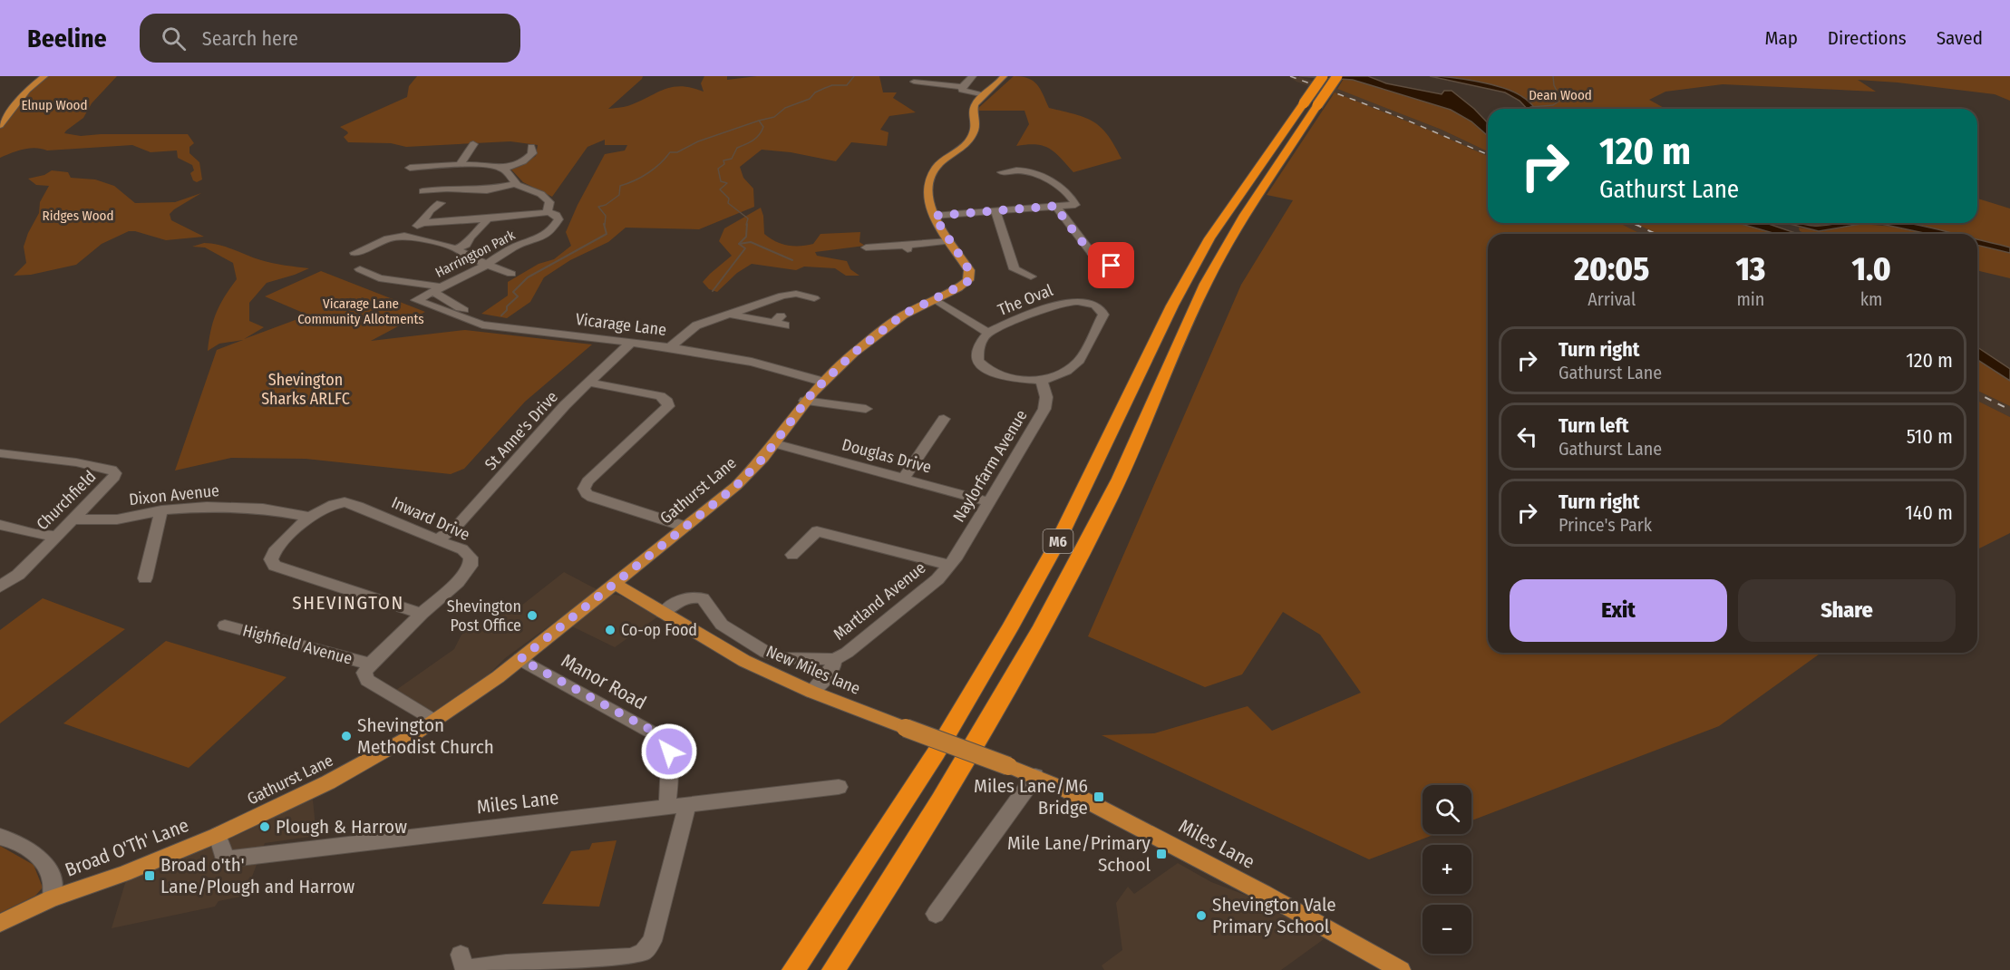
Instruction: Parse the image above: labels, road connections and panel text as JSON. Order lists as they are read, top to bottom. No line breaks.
{"streets":{"highway":["M6"],"main road":["Gathurst Lane","New Miles lane","Miles Lane","Broad O'Th' Lane"],"street":["Harrington Park","The Oval","Vicarage Lane","St Anne's Drive","Douglas Drive","Naylorfarm Avenue","Dixon Avenue","Churchfield","Inward Drive","Martland Avenue","Highfield Avenue","Manor Road"]},"crossings":[["Harrington Park","Vicarage Lane"],["The Oval","Naylorfarm Avenue"],["The Oval","Gathurst Lane"],["Vicarage Lane","St Anne's Drive"],["Vicarage Lane","Gathurst Lane"],["St Anne's Drive","Inward Drive"],["Douglas Drive","Naylorfarm Avenue"],["Douglas Drive","Gathurst Lane"],["Naylorfarm Avenue","Martland Avenue"],["Gathurst Lane","Highfield Avenue"],["Gathurst Lane","New Miles lane"],["Gathurst Lane","Manor Road"],["Gathurst Lane","Miles Lane"],["Gathurst Lane","Broad O'Th' Lane"],["Dixon Avenue","Churchfield"],["Dixon Avenue","Inward Drive"],["Martland Avenue","New Miles lane"],["New Miles lane","Miles Lane"],["Manor Road","Miles Lane"],["Miles Lane","Broad O'Th' Lane"]],"districts":["SHEVINGTON"],"parks":["Dean Wood","Elnup Wood","Ridges Wood","Vicarage Lane Community Allotments","Shevington Sharks ARLFC"],"places":{"other":["Shevington Post Office","Co-op Food","Shevington Methodist Church","Plough & Harrow","Shevington Vale Primary School"],"transit":["Miles Lane/M6 Bridge","Mile Lane/Primary School","Broad o'th' Lane/Plough and Harrow"]},"page":{"header":"Beeline","search":"Search here","nav":["Map","Directions","Saved"],"turn":["120 m","Gathurst Lane"],"eta":["20:05","Arrival","13","min","1.0","km"],"list":[{"name":"Turn right","note":"Gathurst Lane","value":"120 m"},{"name":"Turn left","note":"Gathurst Lane","value":"510 m"},{"name":"Turn right","note":"Prince's Park","value":"140 m"}],"buttons":["Exit","Share"],"map_buttons":["+","−"]}}
